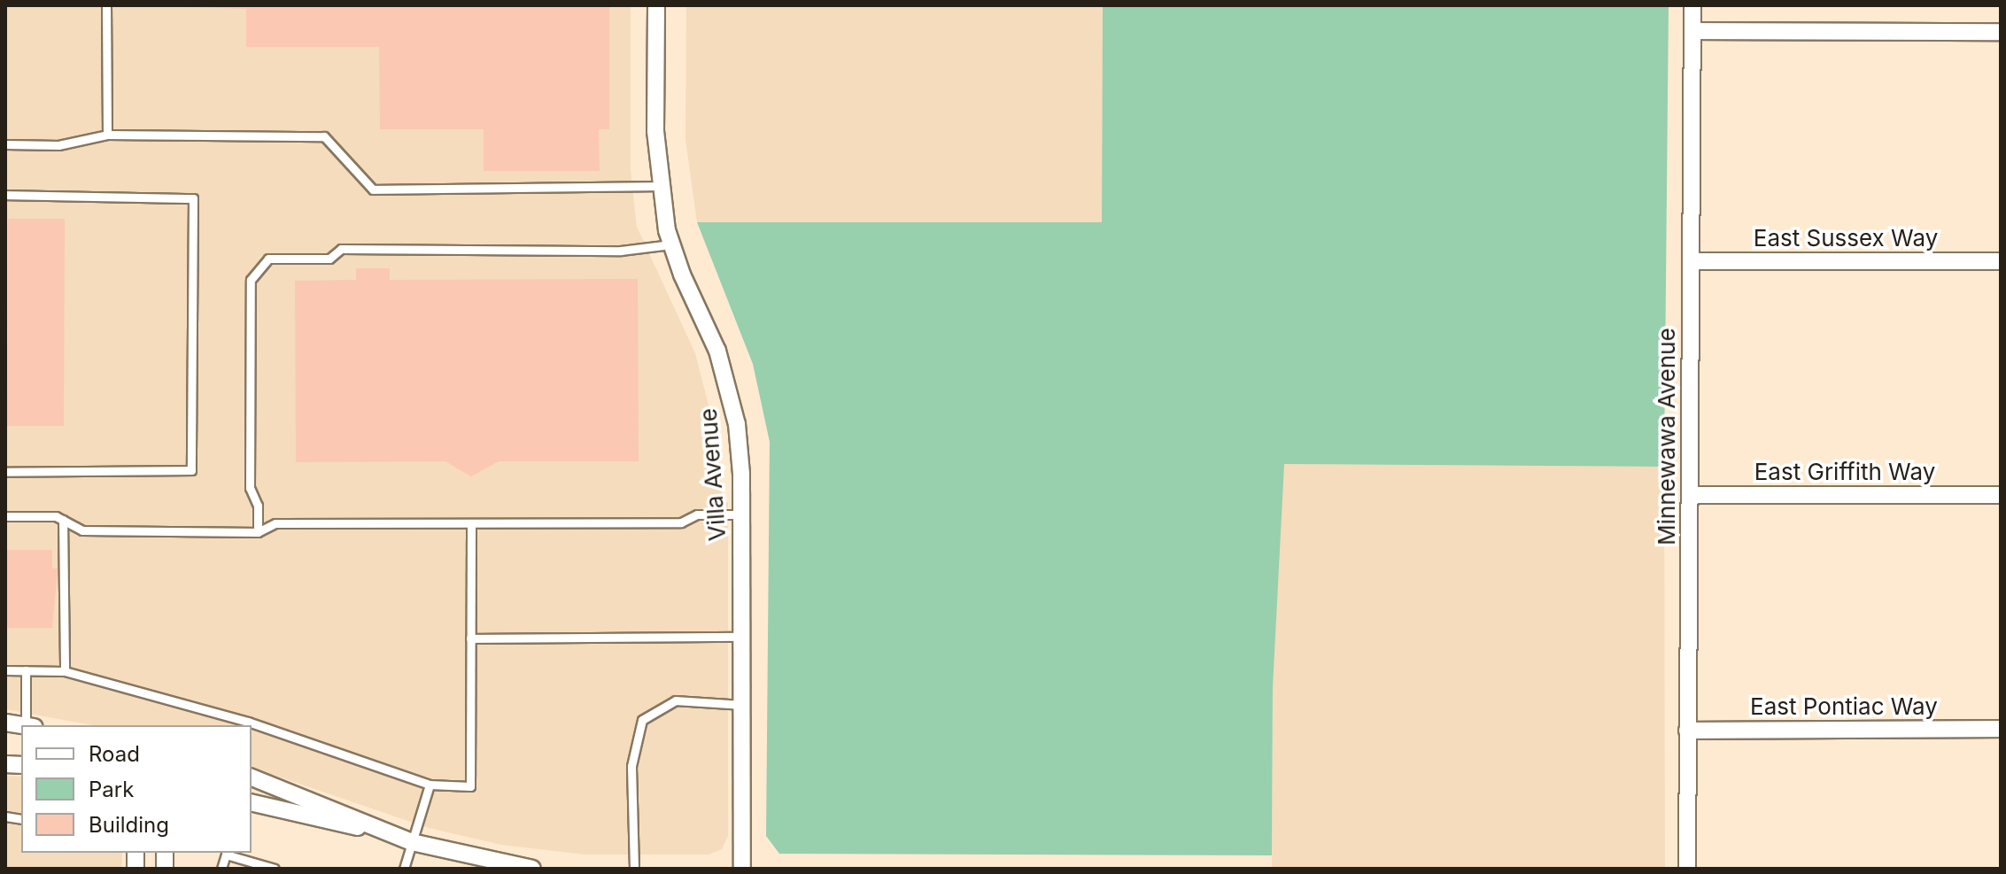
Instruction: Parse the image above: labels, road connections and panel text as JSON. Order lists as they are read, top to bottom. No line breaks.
{"streets":{"street":["East Sussex Way","Minnewawa Avenue","East Griffith Way","Villa Avenue","East Pontiac Way"]},"crossings":[["East Sussex Way","Minnewawa Avenue"],["Minnewawa Avenue","East Griffith Way"],["Minnewawa Avenue","East Pontiac Way"]],"legend":["Road","Park","Building"]}
